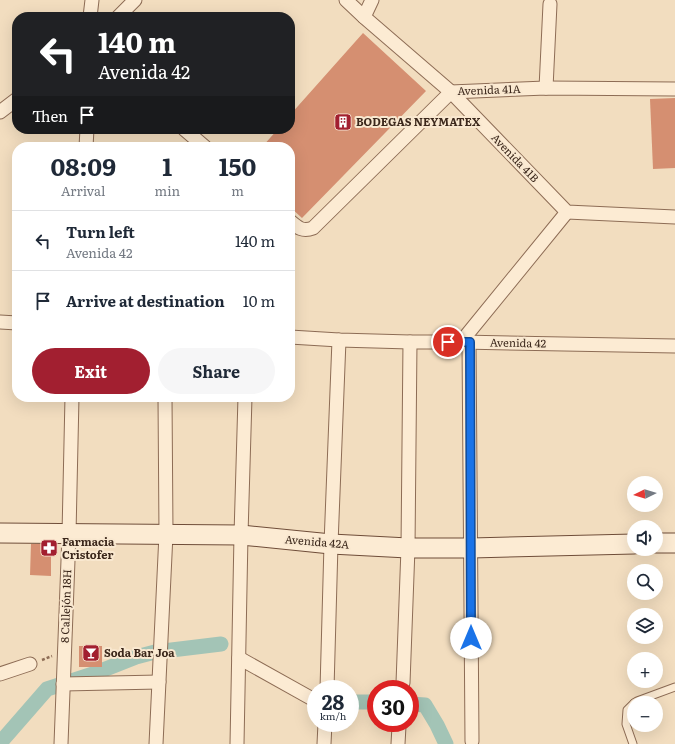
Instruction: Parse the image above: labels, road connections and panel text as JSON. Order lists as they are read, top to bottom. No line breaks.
{"streets":{"street":["Avenida 41A","Avenida 41B","Avenida 42","Avenida 42A","8 Callejón 18H"]},"crossings":[["Avenida 41A","Avenida 41B"],["Avenida 42A","8 Callejón 18H"]],"places":{"building":["BODEGAS NEYMATEX"],"pharmacy":["Farmacia Cristofer"],"bar":["Soda Bar Joa"]},"north":"left","page":{"turn":["140 m","Avenida 42"],"then":"Then","eta":["08:09","Arrival","1","min","150","m"],"list":[{"name":"Turn left","note":"Avenida 42","value":"140 m"},{"name":"Arrive at destination","value":"10 m"}],"buttons":["Exit","Share"],"map_buttons":["+","−"],"speed":"28 km/h","limit":"30"}}
